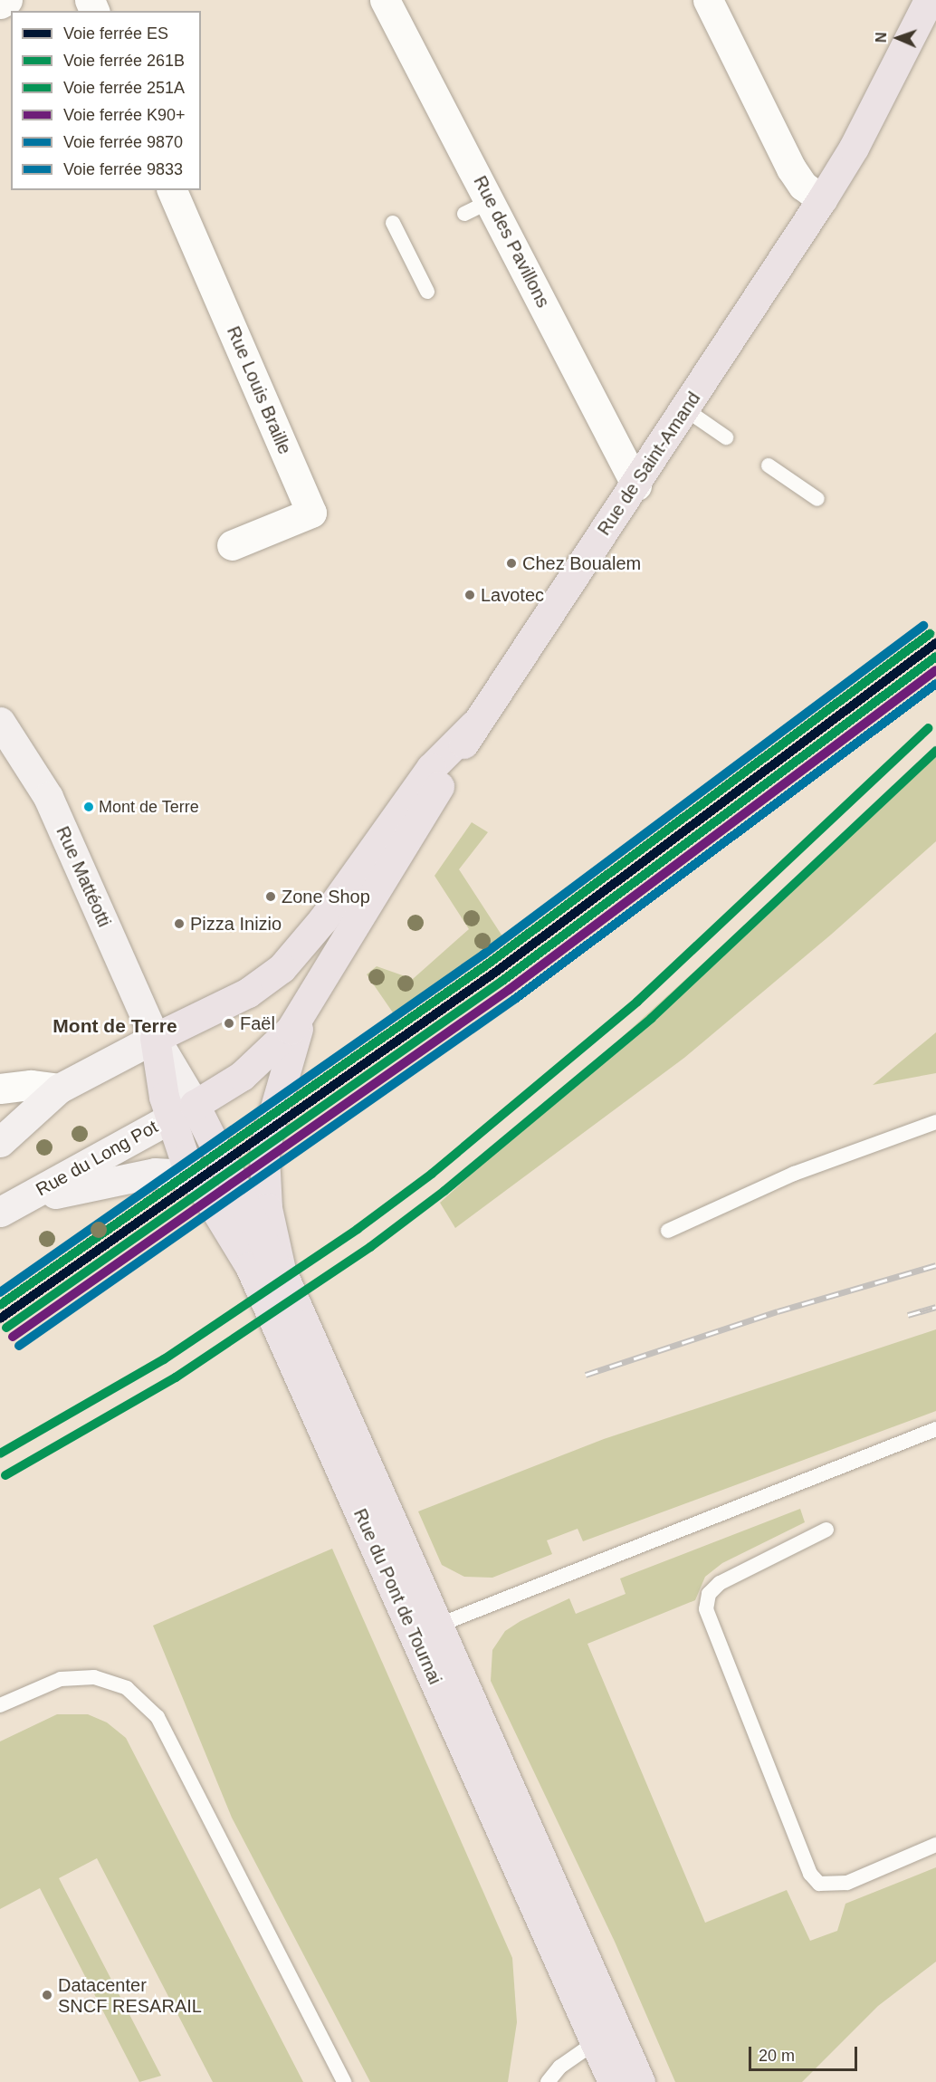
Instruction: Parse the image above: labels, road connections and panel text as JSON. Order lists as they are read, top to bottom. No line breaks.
{"streets":{"main road":["Rue de Saint-Amand","Rue Mattéotti","Rue du Pont de Tournai"],"street":["Rue des Pavillons","Rue Louis Braille","Rue du Long Pot"]},"crossings":[["Rue des Pavillons","Rue de Saint-Amand"],["Rue de Saint-Amand","Rue Mattéotti"],["Rue de Saint-Amand","Rue du Long Pot"],["Rue de Saint-Amand","Rue du Pont de Tournai"],["Rue Mattéotti","Rue du Long Pot"],["Rue Mattéotti","Rue du Pont de Tournai"],["Rue du Long Pot","Rue du Pont de Tournai"]],"districts":["Mont de Terre"],"places":["Chez Boualem","Lavotec","Mont de Terre","Zone Shop","Pizza Inizio","Faël","Datacenter SNCF RESARAIL"],"lines":["rail line 9870","rail line 251A","rail line ES","rail line 261B","rail line K90+","rail line 9833"],"legend":["Voie ferrée ES","Voie ferrée 261B","Voie ferrée 251A","Voie ferrée K90+","Voie ferrée 9870","Voie ferrée 9833"],"scale_bar":"20 m","north":"left"}
